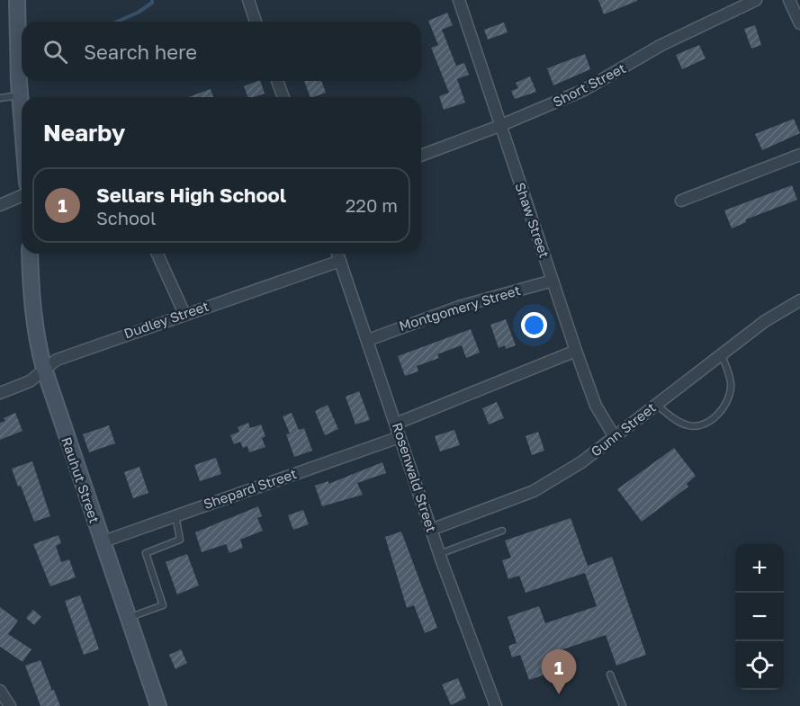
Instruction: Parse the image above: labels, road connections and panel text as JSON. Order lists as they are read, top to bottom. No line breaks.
{"streets":{"main road":["Rauhut Street"],"street":["Short Street","Shaw Street","Montgomery Street","Dudley Street","Gunn Street","Rosenwald Street","Shepard Street"]},"crossings":[["Short Street","Shaw Street"],["Shaw Street","Montgomery Street"],["Shaw Street","Gunn Street"],["Montgomery Street","Rosenwald Street"],["Dudley Street","Rosenwald Street"],["Dudley Street","Rauhut Street"],["Gunn Street","Rosenwald Street"],["Rosenwald Street","Shepard Street"],["Rauhut Street","Shepard Street"]],"page":{"search":"Search here","heading":"Nearby","list":[{"mark":"1","name":"Sellars High School","note":"School","value":"220 m"}],"map_buttons":["+","−"],"pins":"1"}}
